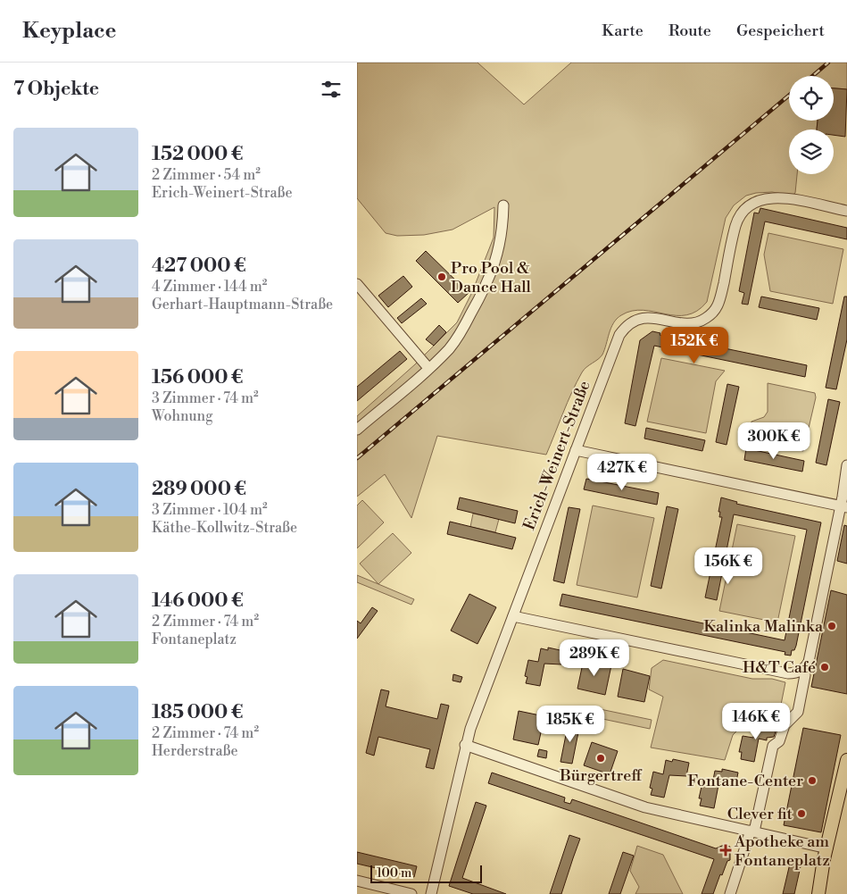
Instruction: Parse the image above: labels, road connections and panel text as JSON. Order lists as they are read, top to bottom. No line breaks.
{"streets":{"street":["Erich-Weinert-Straße"]},"places":{"other":["Pro Pool & Dance Hall","Kalinka Malinka","H&T Café","Bürgertreff","Fontane-Center","Clever fit"],"health":["Apotheke am Fontaneplatz"]},"scale_bar":"100 m","page":{"header":"Keyplace","nav":["Karte","Route","Gespeichert"],"heading":"7 Objekte","list":[{"name":"152 000 €","note":"2 Zimmer · 54 m² · Erich-Weinert-Straße"},{"name":"427 000 €","note":"4 Zimmer · 144 m² · Gerhart-Hauptmann-Straße"},{"name":"156 000 €","note":"3 Zimmer · 74 m² · Wohnung"},{"name":"289 000 €","note":"3 Zimmer · 104 m² · Käthe-Kollwitz-Straße"},{"name":"146 000 €","note":"2 Zimmer · 74 m² · Fontaneplatz"},{"name":"185 000 €","note":"2 Zimmer · 74 m² · Herderstraße"}],"price":["152K €","300K €","427K €","156K €","289K €","146K €","185K €"],"scale":"100 m"}}
